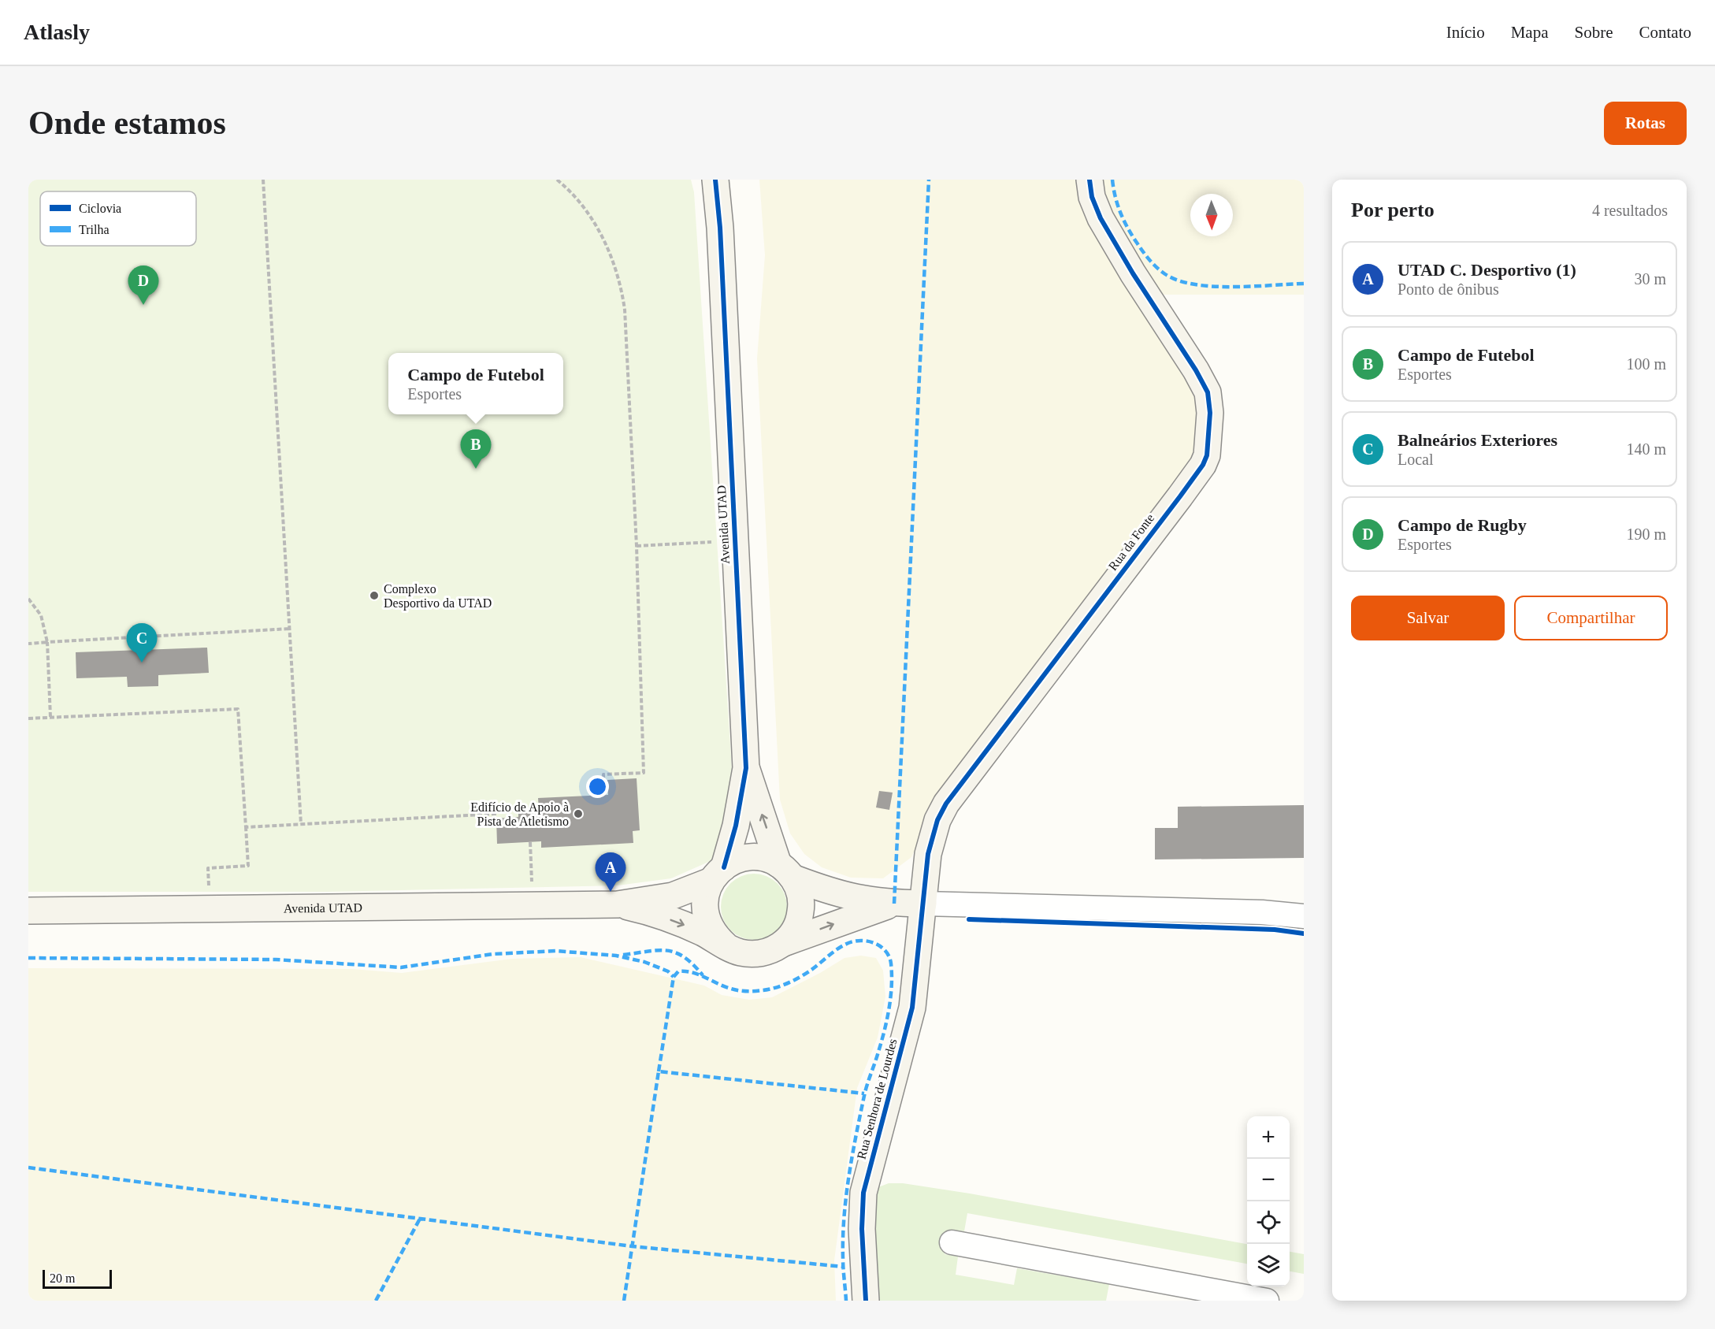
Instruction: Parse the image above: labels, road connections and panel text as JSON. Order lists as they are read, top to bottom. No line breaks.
{"streets":{"street":["Avenida UTAD","Rua da Fonte","Rua Senhora de Lourdes"]},"crossings":[["Rua da Fonte","Rua Senhora de Lourdes"]],"places":["Complexo Desportivo da UTAD","Edifício de Apoio à Pista de Atletismo"],"legend":["Ciclovia","Trilha"],"scale_bar":"20 m","north":"bottom","page":{"header":"Atlasly","nav":["Início","Mapa","Sobre","Contato"],"buttons":["Rotas",["Salvar","Compartilhar"]],"title":"Onde estamos","heading":["Por perto","4 resultados"],"list":[{"mark":"A","name":"UTAD C. Desportivo (1)","note":"Ponto de ônibus","value":"30 m"},{"mark":"B","name":"Campo de Futebol","note":"Esportes","value":"100 m"},{"mark":"C","name":"Balneários Exteriores","note":"Local","value":"140 m"},{"mark":"D","name":"Campo de Rugby","note":"Esportes","value":"190 m"}],"pins":["D","B","C","A"],"popup":["Campo de Futebol","Esportes"],"map_buttons":["+","−"],"scale":"20 m"}}
